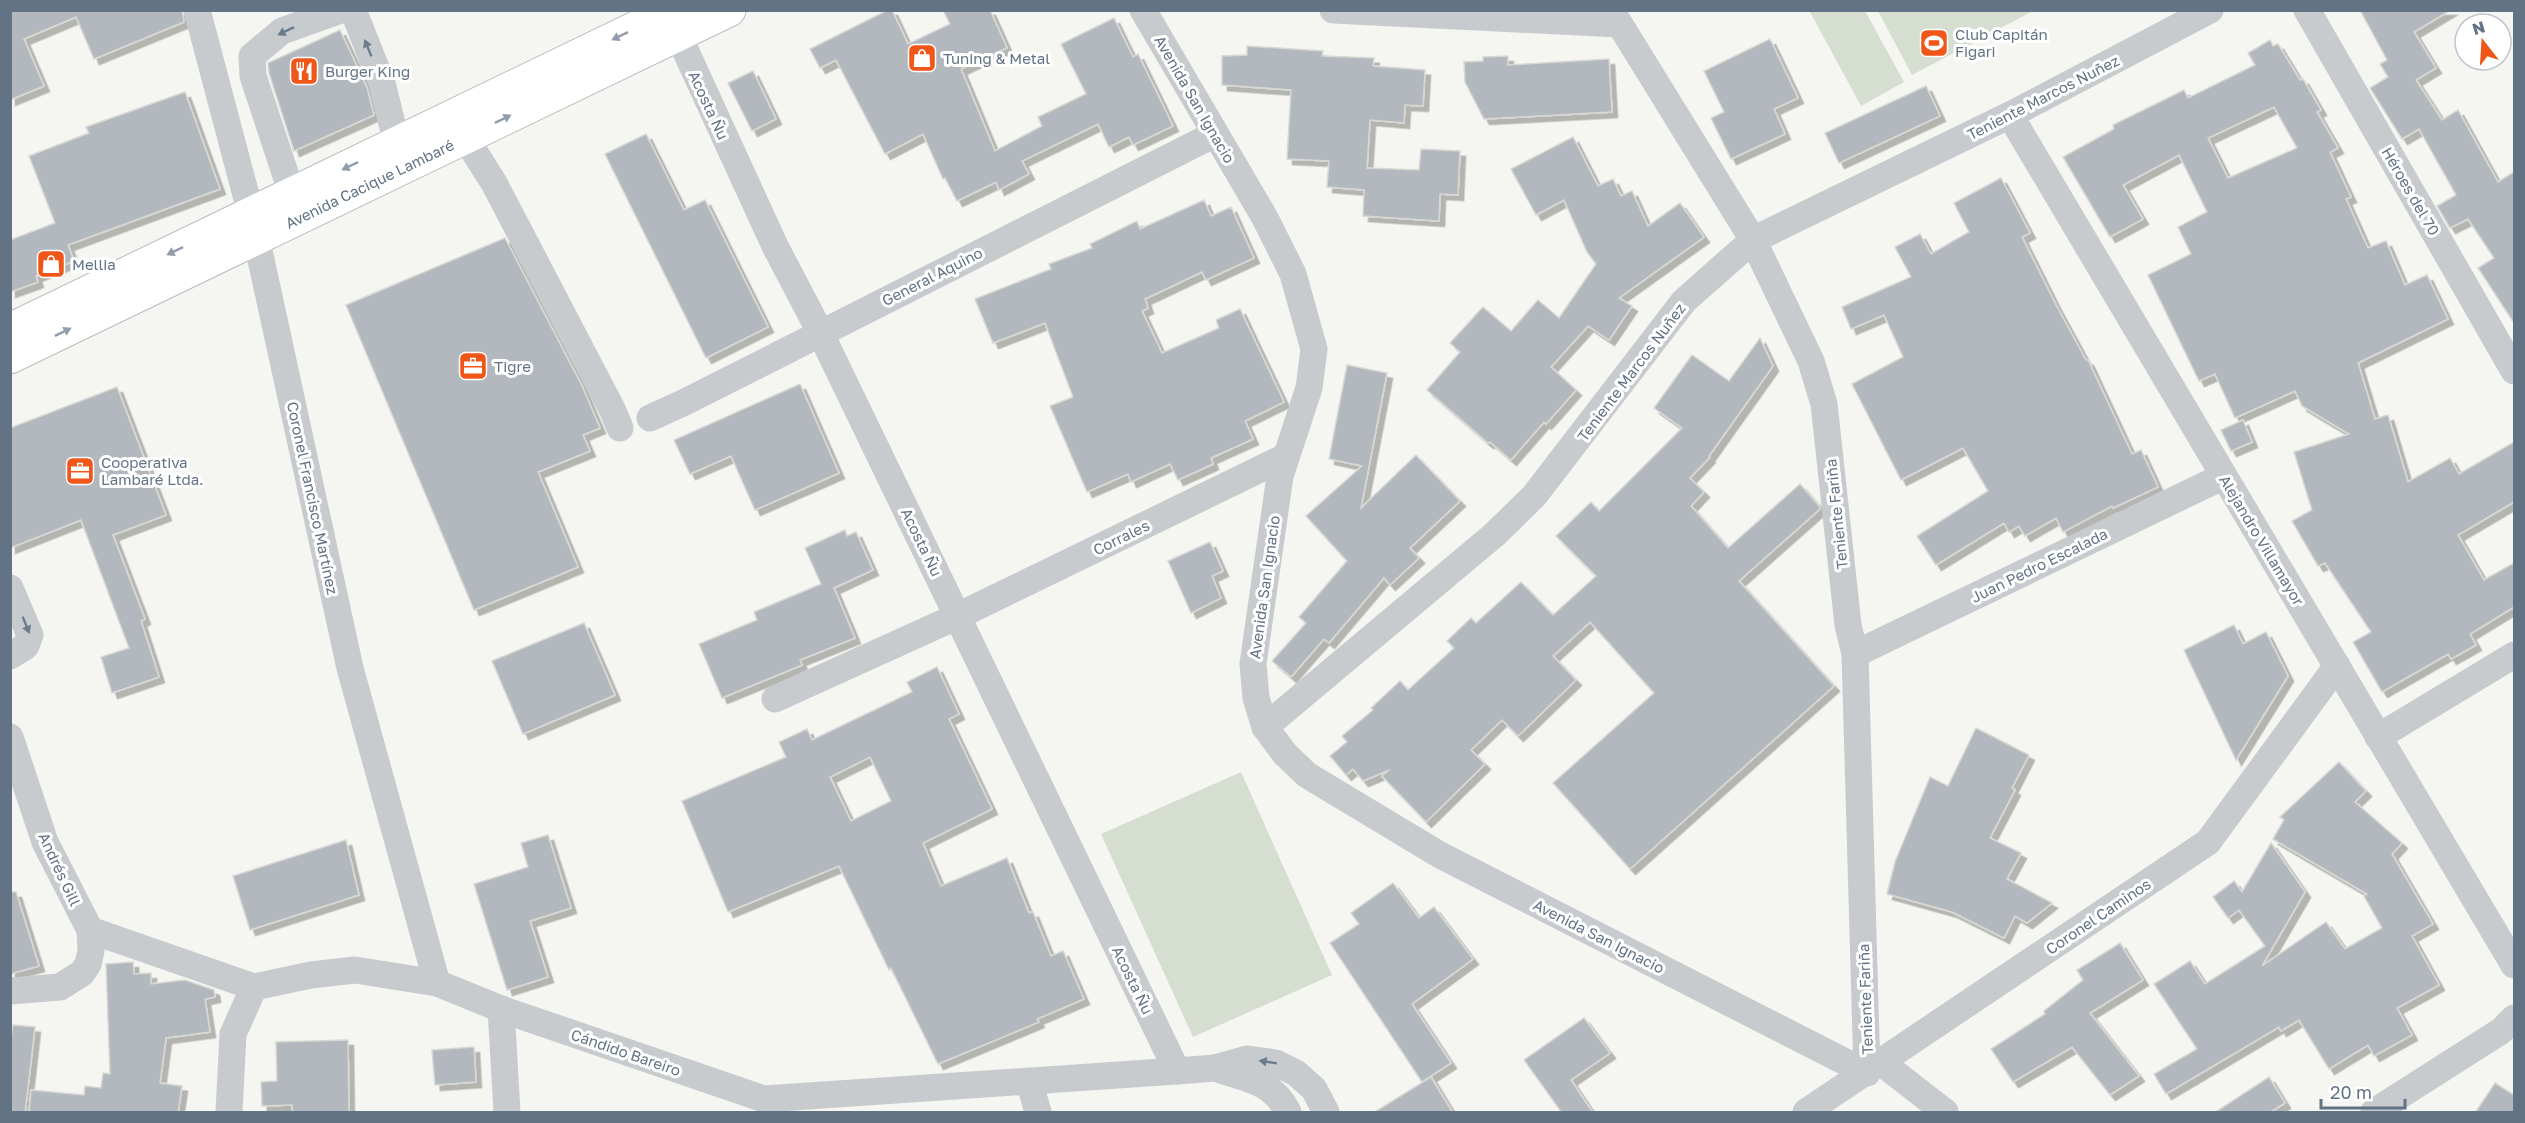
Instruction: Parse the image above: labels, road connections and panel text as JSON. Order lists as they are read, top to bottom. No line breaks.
{"streets":{"main road":["Avenida Cacique Lambaré"],"street":["Teniente Marcos Nuñez","Avenida San Ignacio","Acosta Ñu","Héroes del 70","General Aquino","Coronel Francisco Martínez","Teniente Fariña","Corrales","Alejandro Villamayor","Juan Pedro Escalada","Andrés Gill","Coronel Caminos","Cándido Bareiro"]},"crossings":[["Teniente Marcos Nuñez","Avenida San Ignacio"],["Teniente Marcos Nuñez","Teniente Fariña"],["Teniente Marcos Nuñez","Alejandro Villamayor"],["Avenida San Ignacio","General Aquino"],["Avenida San Ignacio","Teniente Fariña"],["Avenida San Ignacio","Corrales"],["Avenida San Ignacio","Coronel Caminos"],["Acosta Ñu","Avenida Cacique Lambaré"],["Acosta Ñu","General Aquino"],["Acosta Ñu","Corrales"],["Acosta Ñu","Cándido Bareiro"],["Avenida Cacique Lambaré","Coronel Francisco Martínez"],["Coronel Francisco Martínez","Cándido Bareiro"],["Teniente Fariña","Juan Pedro Escalada"],["Teniente Fariña","Coronel Caminos"],["Alejandro Villamayor","Juan Pedro Escalada"],["Alejandro Villamayor","Coronel Caminos"]],"places":{"sports":["Club Capitán Figari"],"shop":["Tuning & Metal","Mellia"],"restaurant":["Burger King"],"office":["Tigre","Cooperativa Lambaré Ltda."]},"scale_bar":"20 m","north":"top"}
